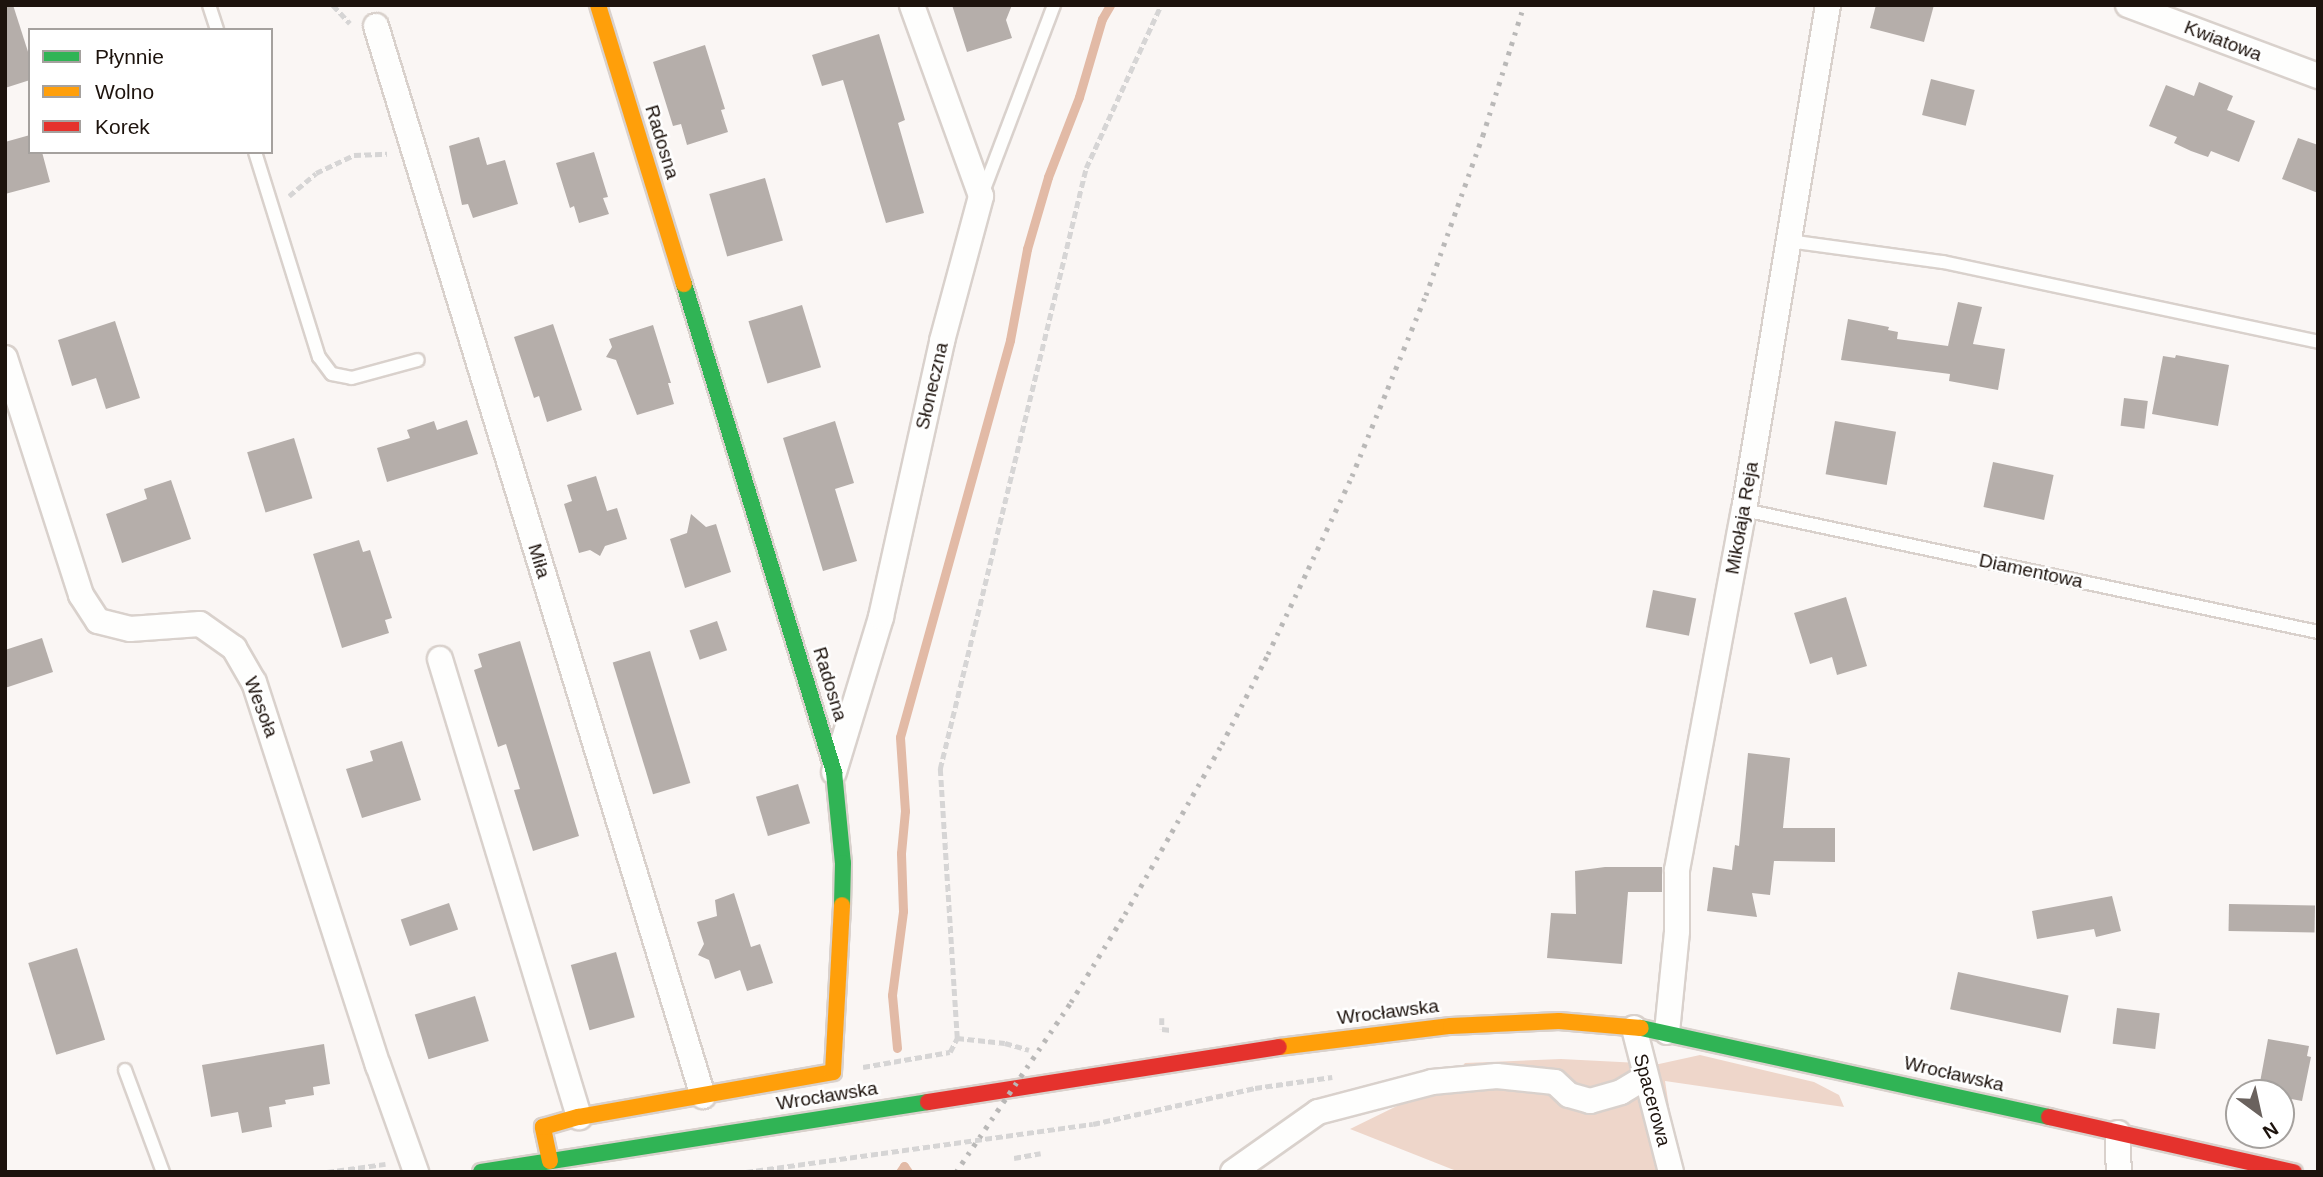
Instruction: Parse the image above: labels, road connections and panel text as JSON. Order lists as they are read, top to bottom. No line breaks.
{"streets":{"main road":["Radosna","Wrocławska"],"street":["Kwiatowa","Słoneczna","Mikołaja Reja","Miła","Wesoła","Spacerowa"],"lane":["Diamentowa"]},"crossings":[["Radosna","Słoneczna"],["Mikołaja Reja","Diamentowa"],["Mikołaja Reja","Wrocławska"],["Wrocławska","Spacerowa"]],"legend":["Płynnie","Wolno","Korek"],"north":"bottom right"}
